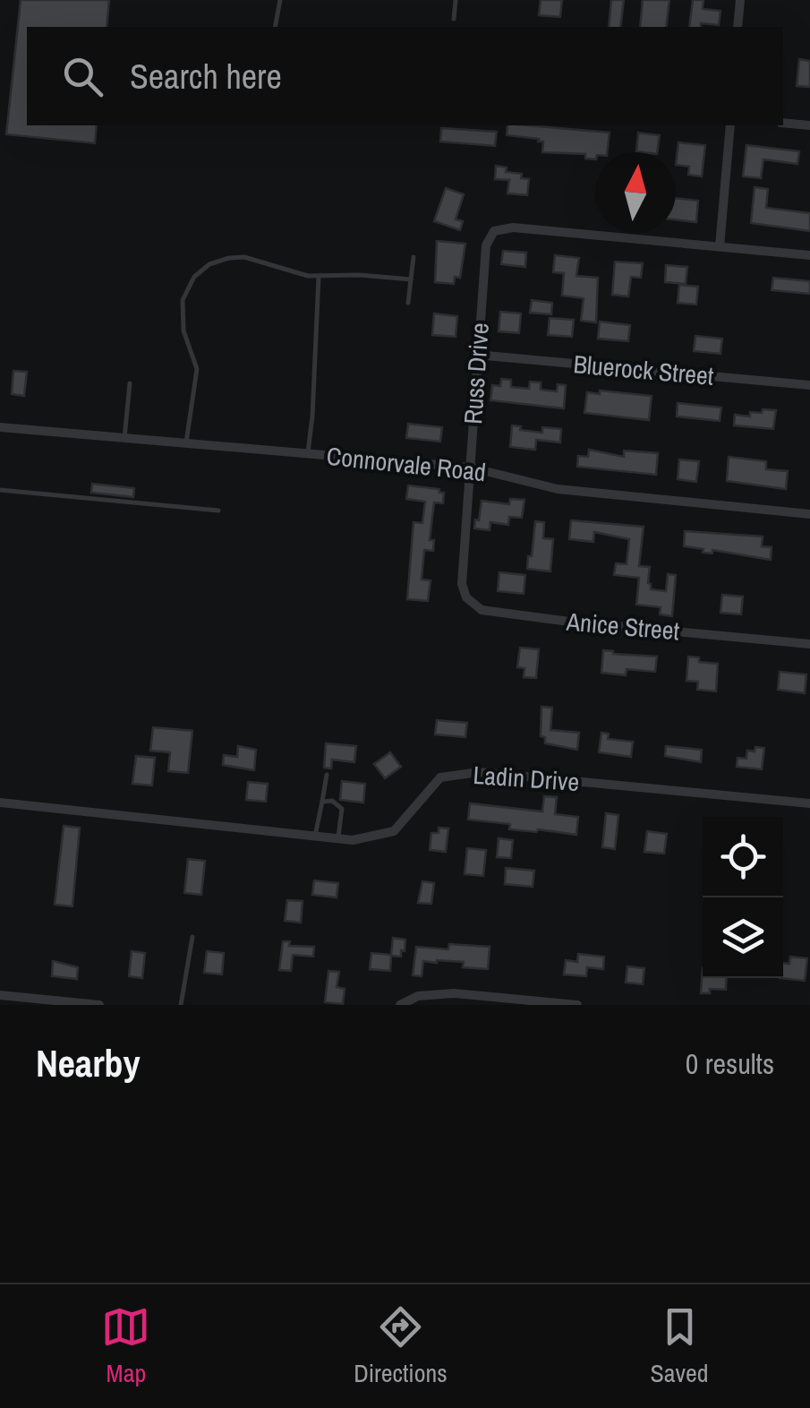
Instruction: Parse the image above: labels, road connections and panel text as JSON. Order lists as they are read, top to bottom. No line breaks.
{"streets":{"street":["Bluerock Street","Russ Drive","Connorvale Road","Anice Street","Ladin Drive"]},"crossings":[["Bluerock Street","Russ Drive"],["Russ Drive","Connorvale Road"],["Russ Drive","Anice Street"]],"north":"top","page":{"search":"Search here","heading":["Nearby","0 results"],"nav":["Map","Directions","Saved"]}}
